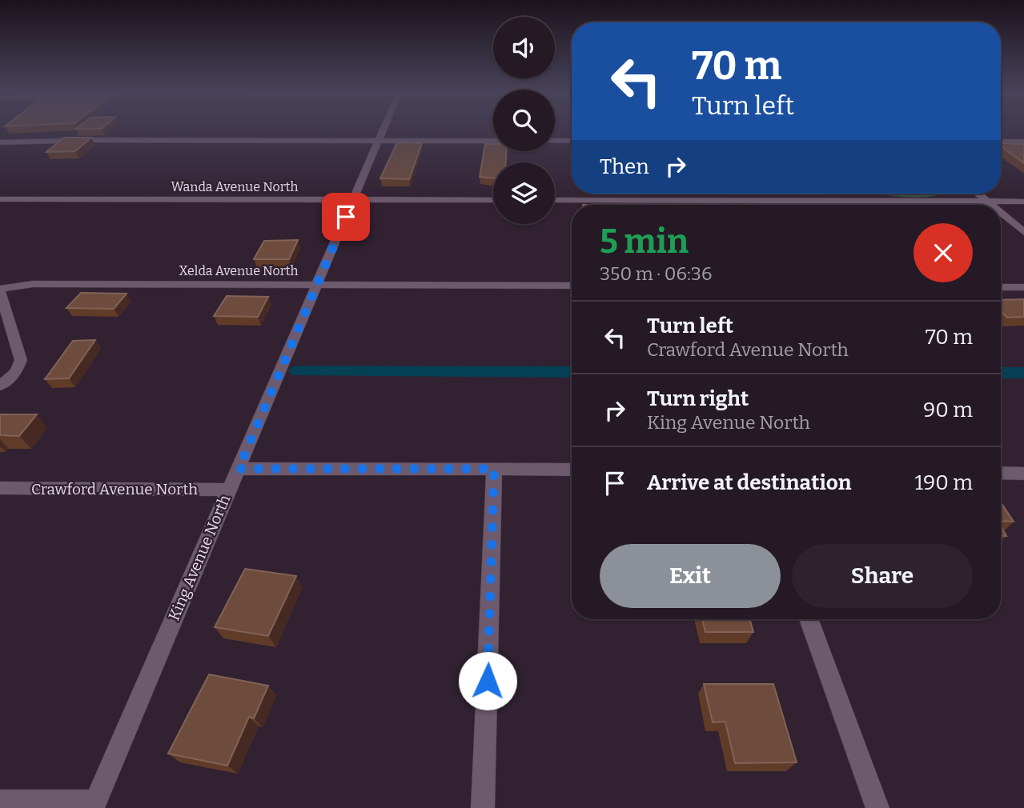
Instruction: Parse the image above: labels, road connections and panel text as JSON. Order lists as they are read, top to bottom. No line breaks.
{"streets":{"street":["Wanda Avenue North","Xelda Avenue North","Crawford Avenue North","King Avenue North"]},"crossings":[["Wanda Avenue North","King Avenue North"],["Xelda Avenue North","King Avenue North"],["Crawford Avenue North","King Avenue North"]],"page":{"turn":["70 m","Turn left"],"then":"Then","heading":["5 min","350 m · 06:36"],"list":[{"name":"Turn left","note":"Crawford Avenue North","value":"70 m"},{"name":"Turn right","note":"King Avenue North","value":"90 m"},{"name":"Arrive at destination","value":"190 m"}],"buttons":["Exit","Share"]}}
